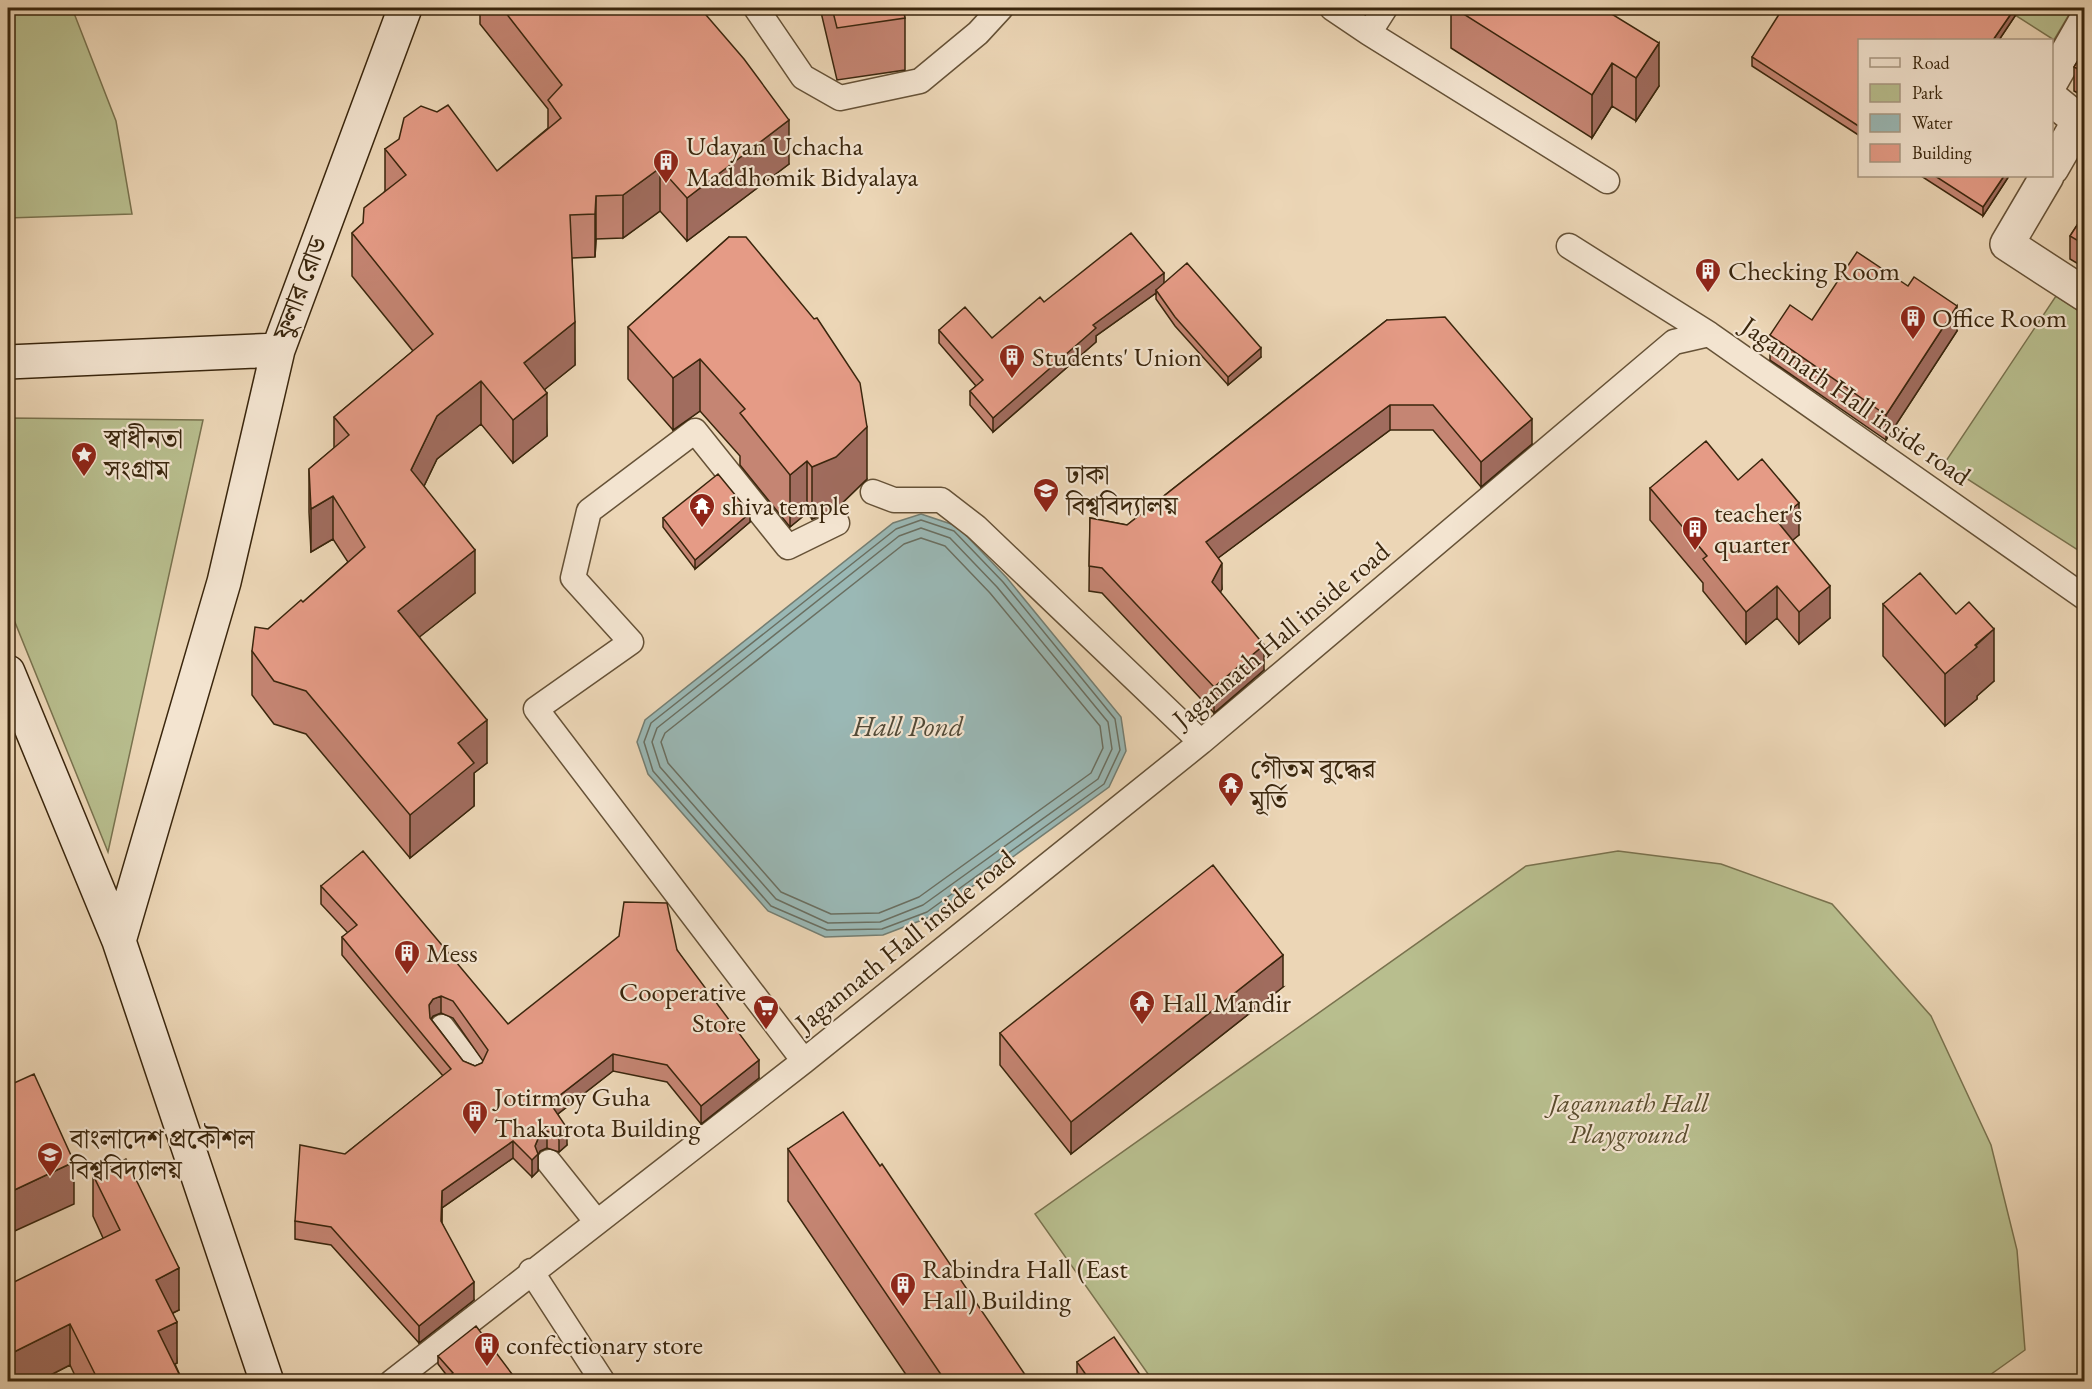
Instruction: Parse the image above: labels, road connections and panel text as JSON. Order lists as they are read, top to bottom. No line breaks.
{"streets":{"main road":["ফুলার রোড"],"lane":["Jagannath Hall inside road"]},"water":["Hall Pond"],"parks":["Jagannath Hall Playground"],"places":{"building":["Udayan Uchacha Maddhomik Bidyalaya","Checking Room","Office Room","Students' Union","teacher's quarter","Mess","Jotirmoy Guha Thakurota Building","Rabindra Hall (East Hall) Building","confectionary store"],"place":["স্বাধীনতা সংগ্রাম"],"school or university":["ঢাকা বিশ্ববিদ্যালয়","বাংলাদেশ প্রকৌশল বিশ্ববিদ্যালয়"],"temple":["shiva temple","গৌতম বুদ্ধের মূর্তি","Hall Mandir"],"supermarket":["Cooperative Store"]},"legend":["Road","Park","Water","Building"]}
